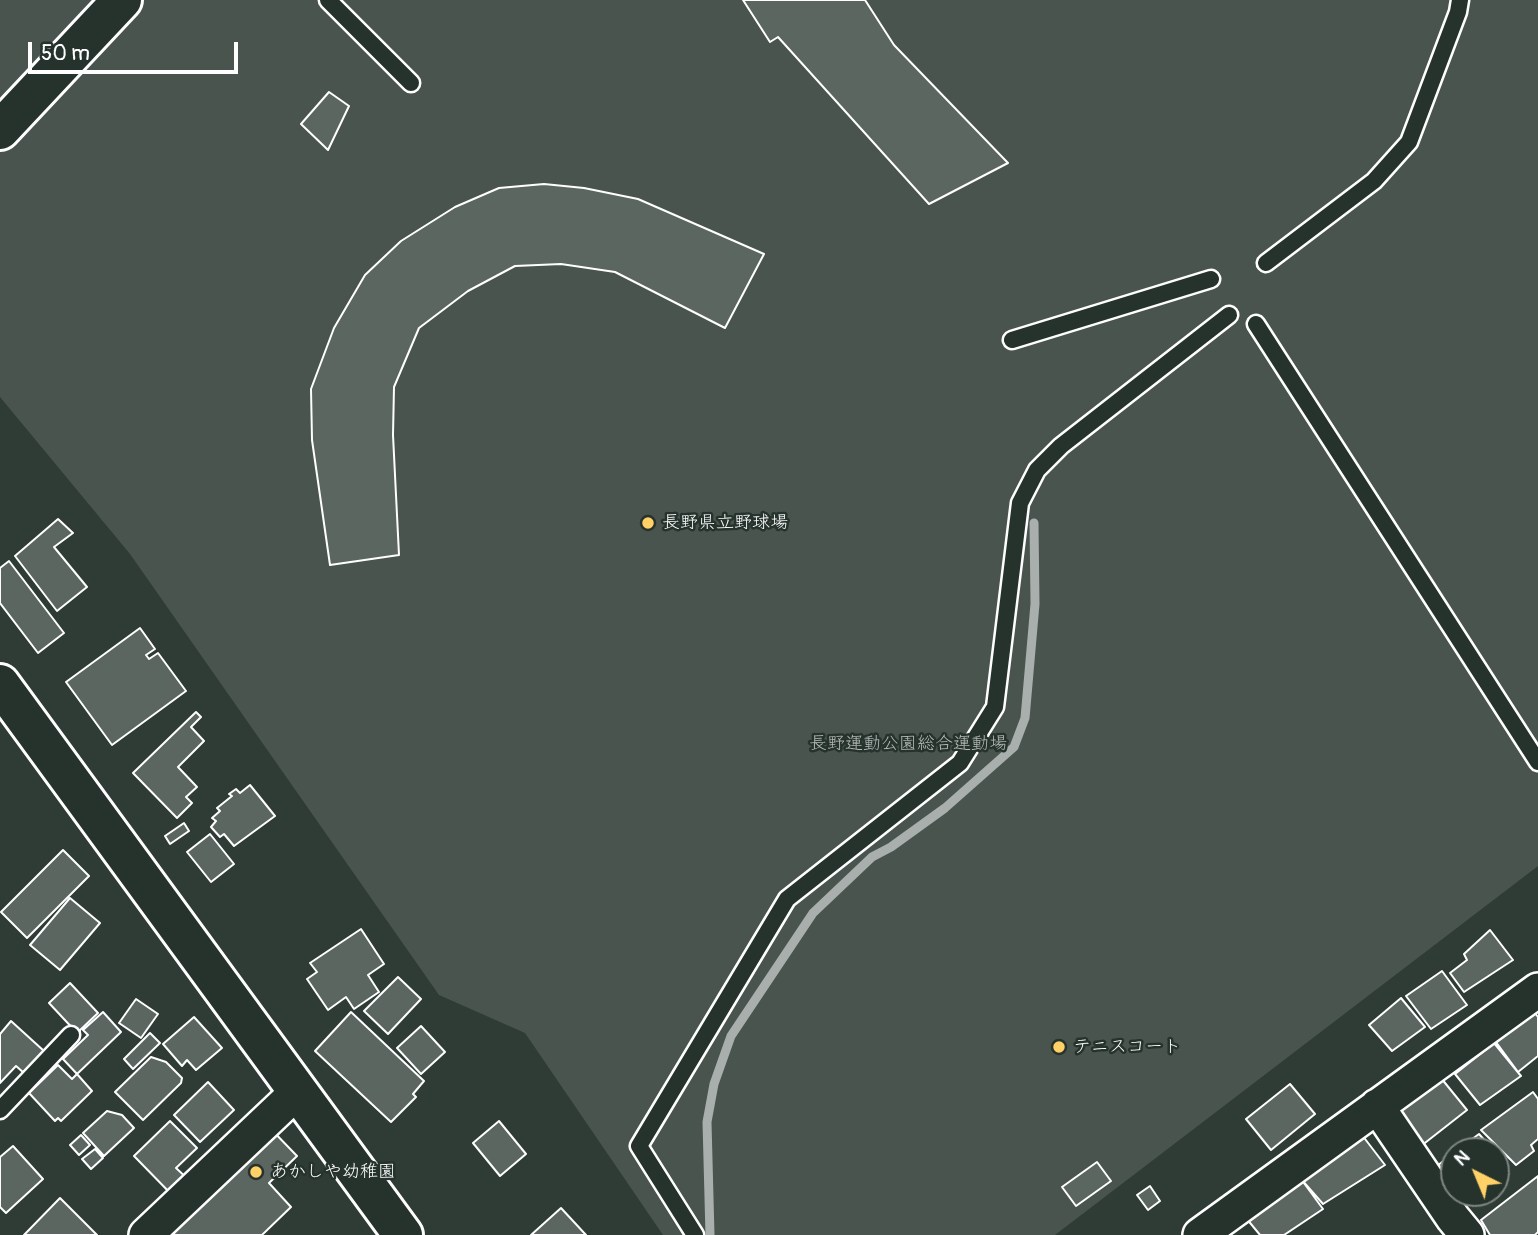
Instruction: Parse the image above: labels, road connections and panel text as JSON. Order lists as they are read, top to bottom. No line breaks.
{"parks":["長野運動公園総合運動場"],"places":["長野県立野球場","テニスコート","あかしや幼稚園"],"scale_bar":"50 m","north":"top left"}
